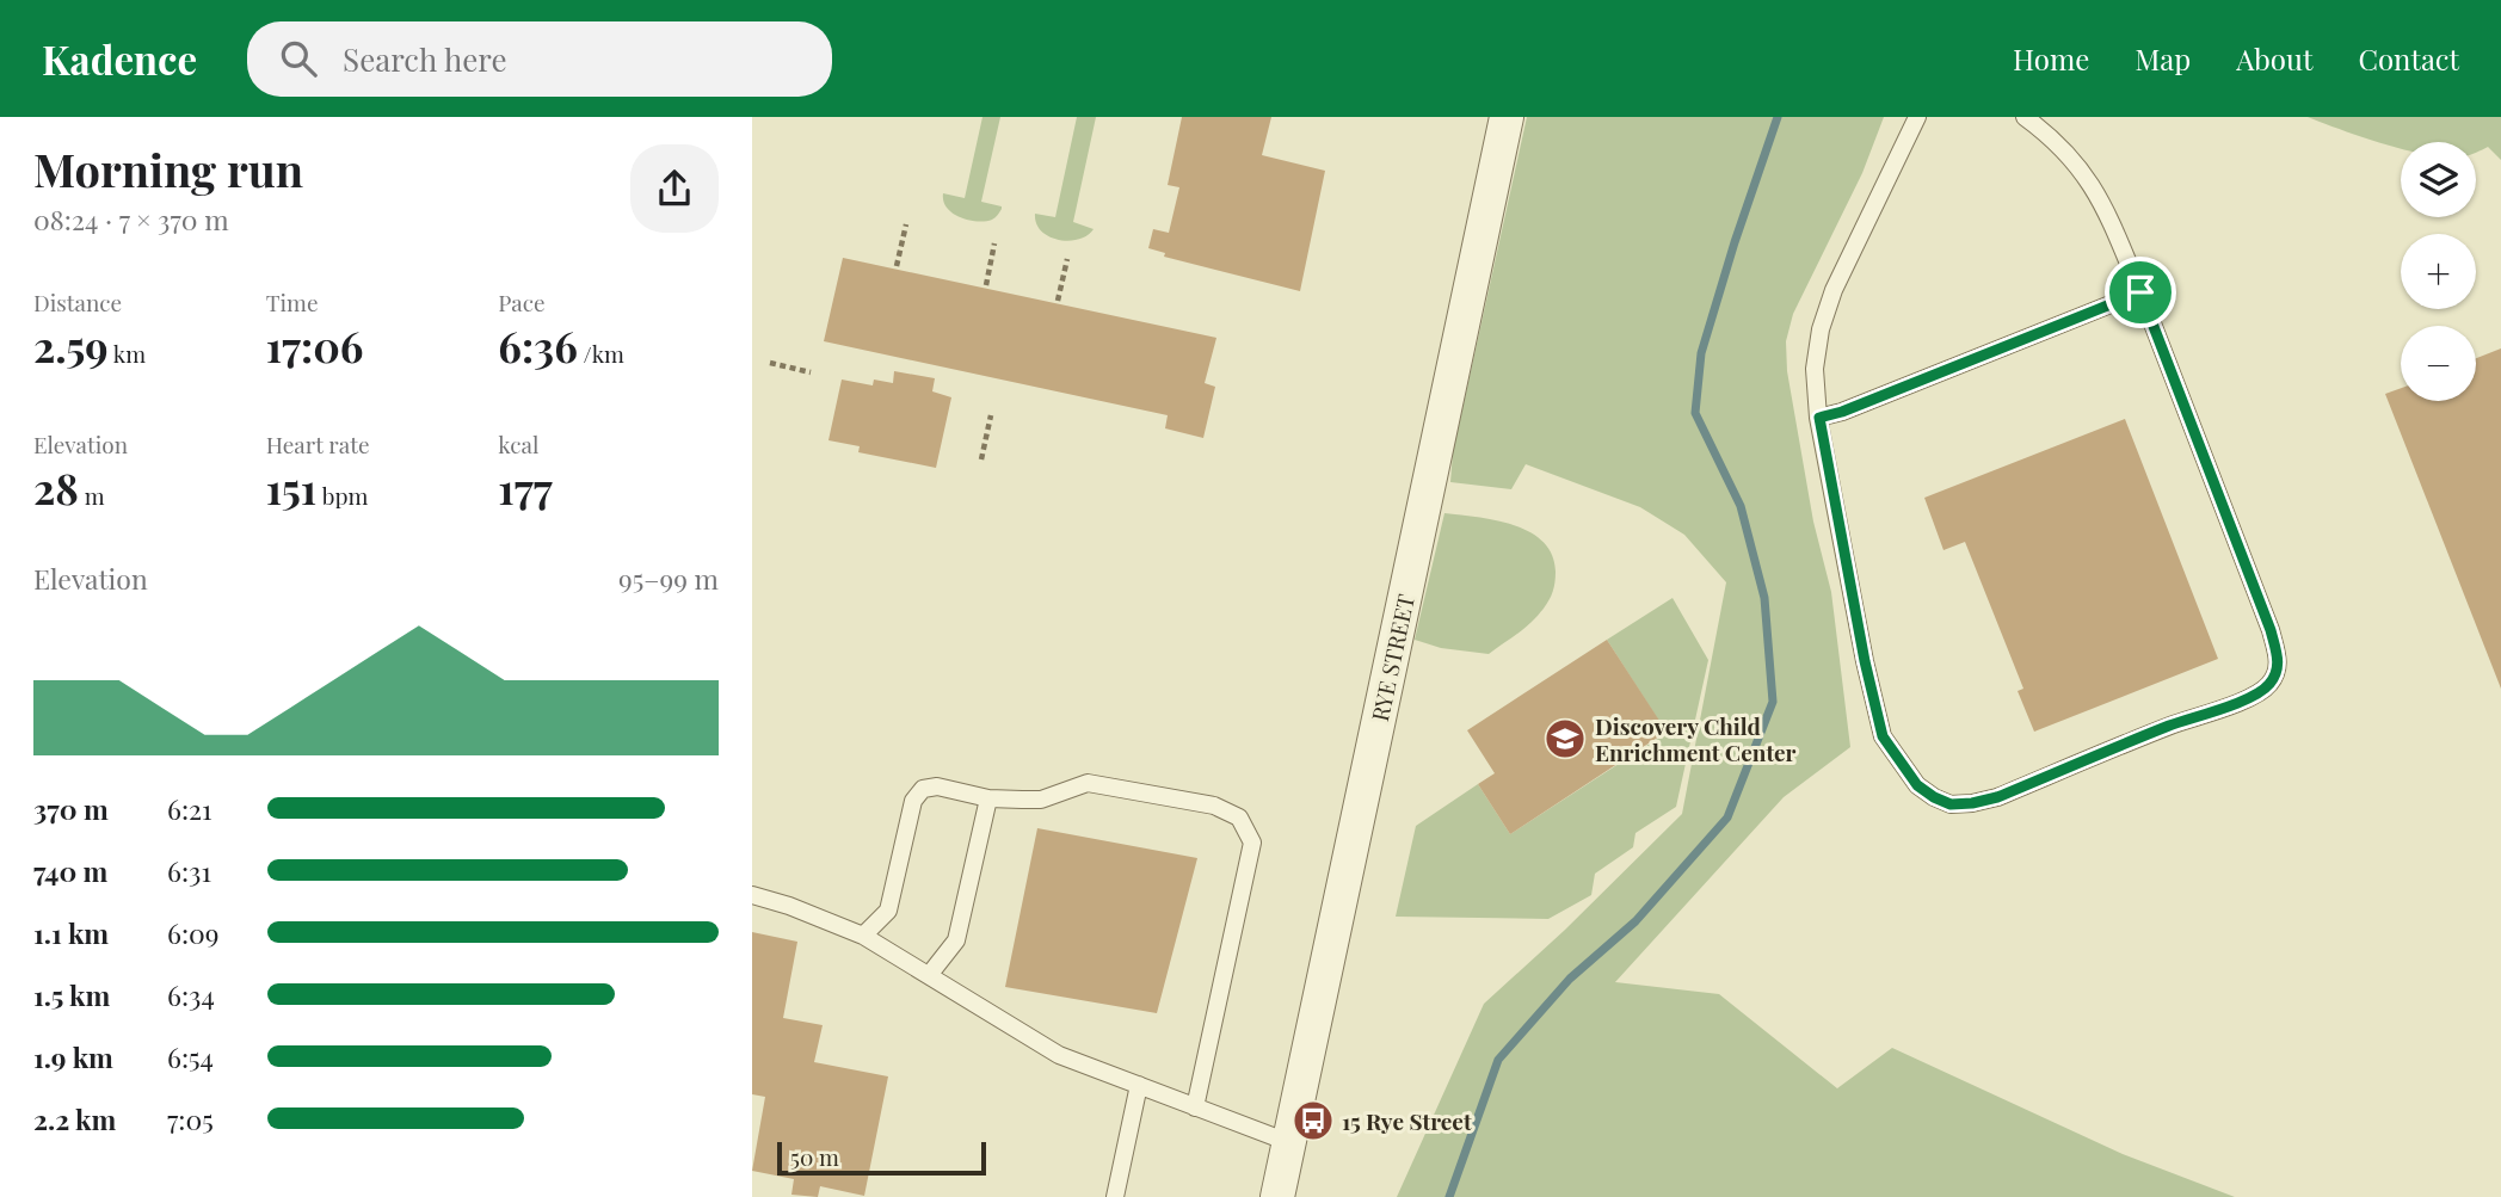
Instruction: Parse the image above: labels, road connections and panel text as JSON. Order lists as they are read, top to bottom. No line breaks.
{"streets":{"street":["RYE STREET"]},"places":{"school or university":["Discovery Child Enrichment Center"],"bus stop":["15 Rye Street"]},"scale_bar":"50 m","page":{"header":"Kadence","search":"Search here","nav":["Home","Map","About","Contact"],"heading":["Morning run","08:24 · 7 × 370 m"],"map_buttons":["+","−"],"stats":[["Distance","2.59 km"],["Time","17:06"],["Pace","6:36 /km"],["Elevation","28 m"],["Heart rate","151 bpm"],["kcal","177"]],"chart":["Elevation","95–99 m"],"list":[{"name":"370 m","note":"6:21"},{"name":"740 m","note":"6:31"},{"name":"1.1 km","note":"6:09"},{"name":"1.5 km","note":"6:34"},{"name":"1.9 km","note":"6:54"},{"name":"2.2 km","note":"7:05"}],"scale":"50 m"}}
